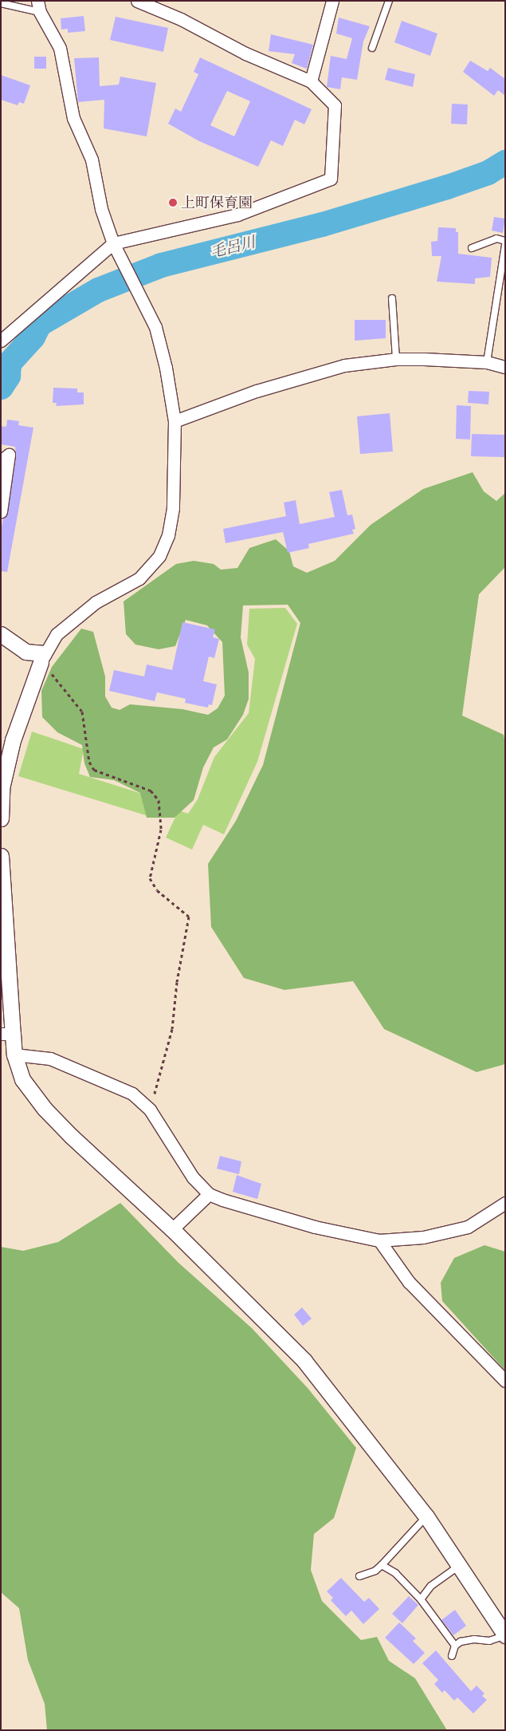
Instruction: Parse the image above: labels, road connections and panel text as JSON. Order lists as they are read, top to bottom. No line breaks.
{"water":["毛呂川"],"places":["上町保育園"]}
